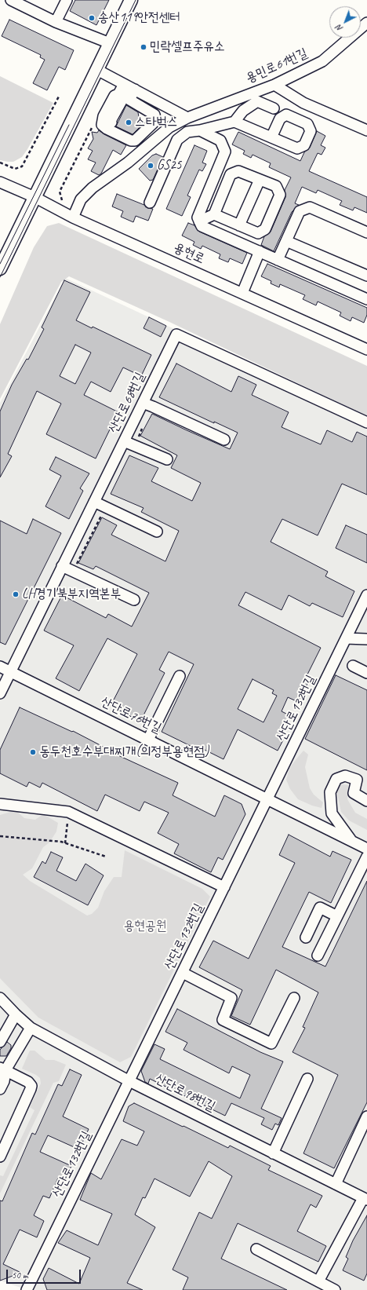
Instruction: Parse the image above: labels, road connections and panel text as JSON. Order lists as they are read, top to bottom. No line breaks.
{"streets":{"street":["용민로61번길","용현로","산단로68번길","산단로132번길","산단로76번길","산단로98번길"]},"crossings":[["용민로61번길","용현로"],["산단로68번길","산단로76번길"],["산단로132번길","산단로76번길"],["산단로132번길","산단로98번길"]],"parks":["용현공원"],"places":["송산119안전센터","민락셀프주유소","스타벅스","GS25","LH경기북부지역본부","동두천호수부대찌개(의정부용현점)"],"scale_bar":"50 m","north":"bottom left"}
